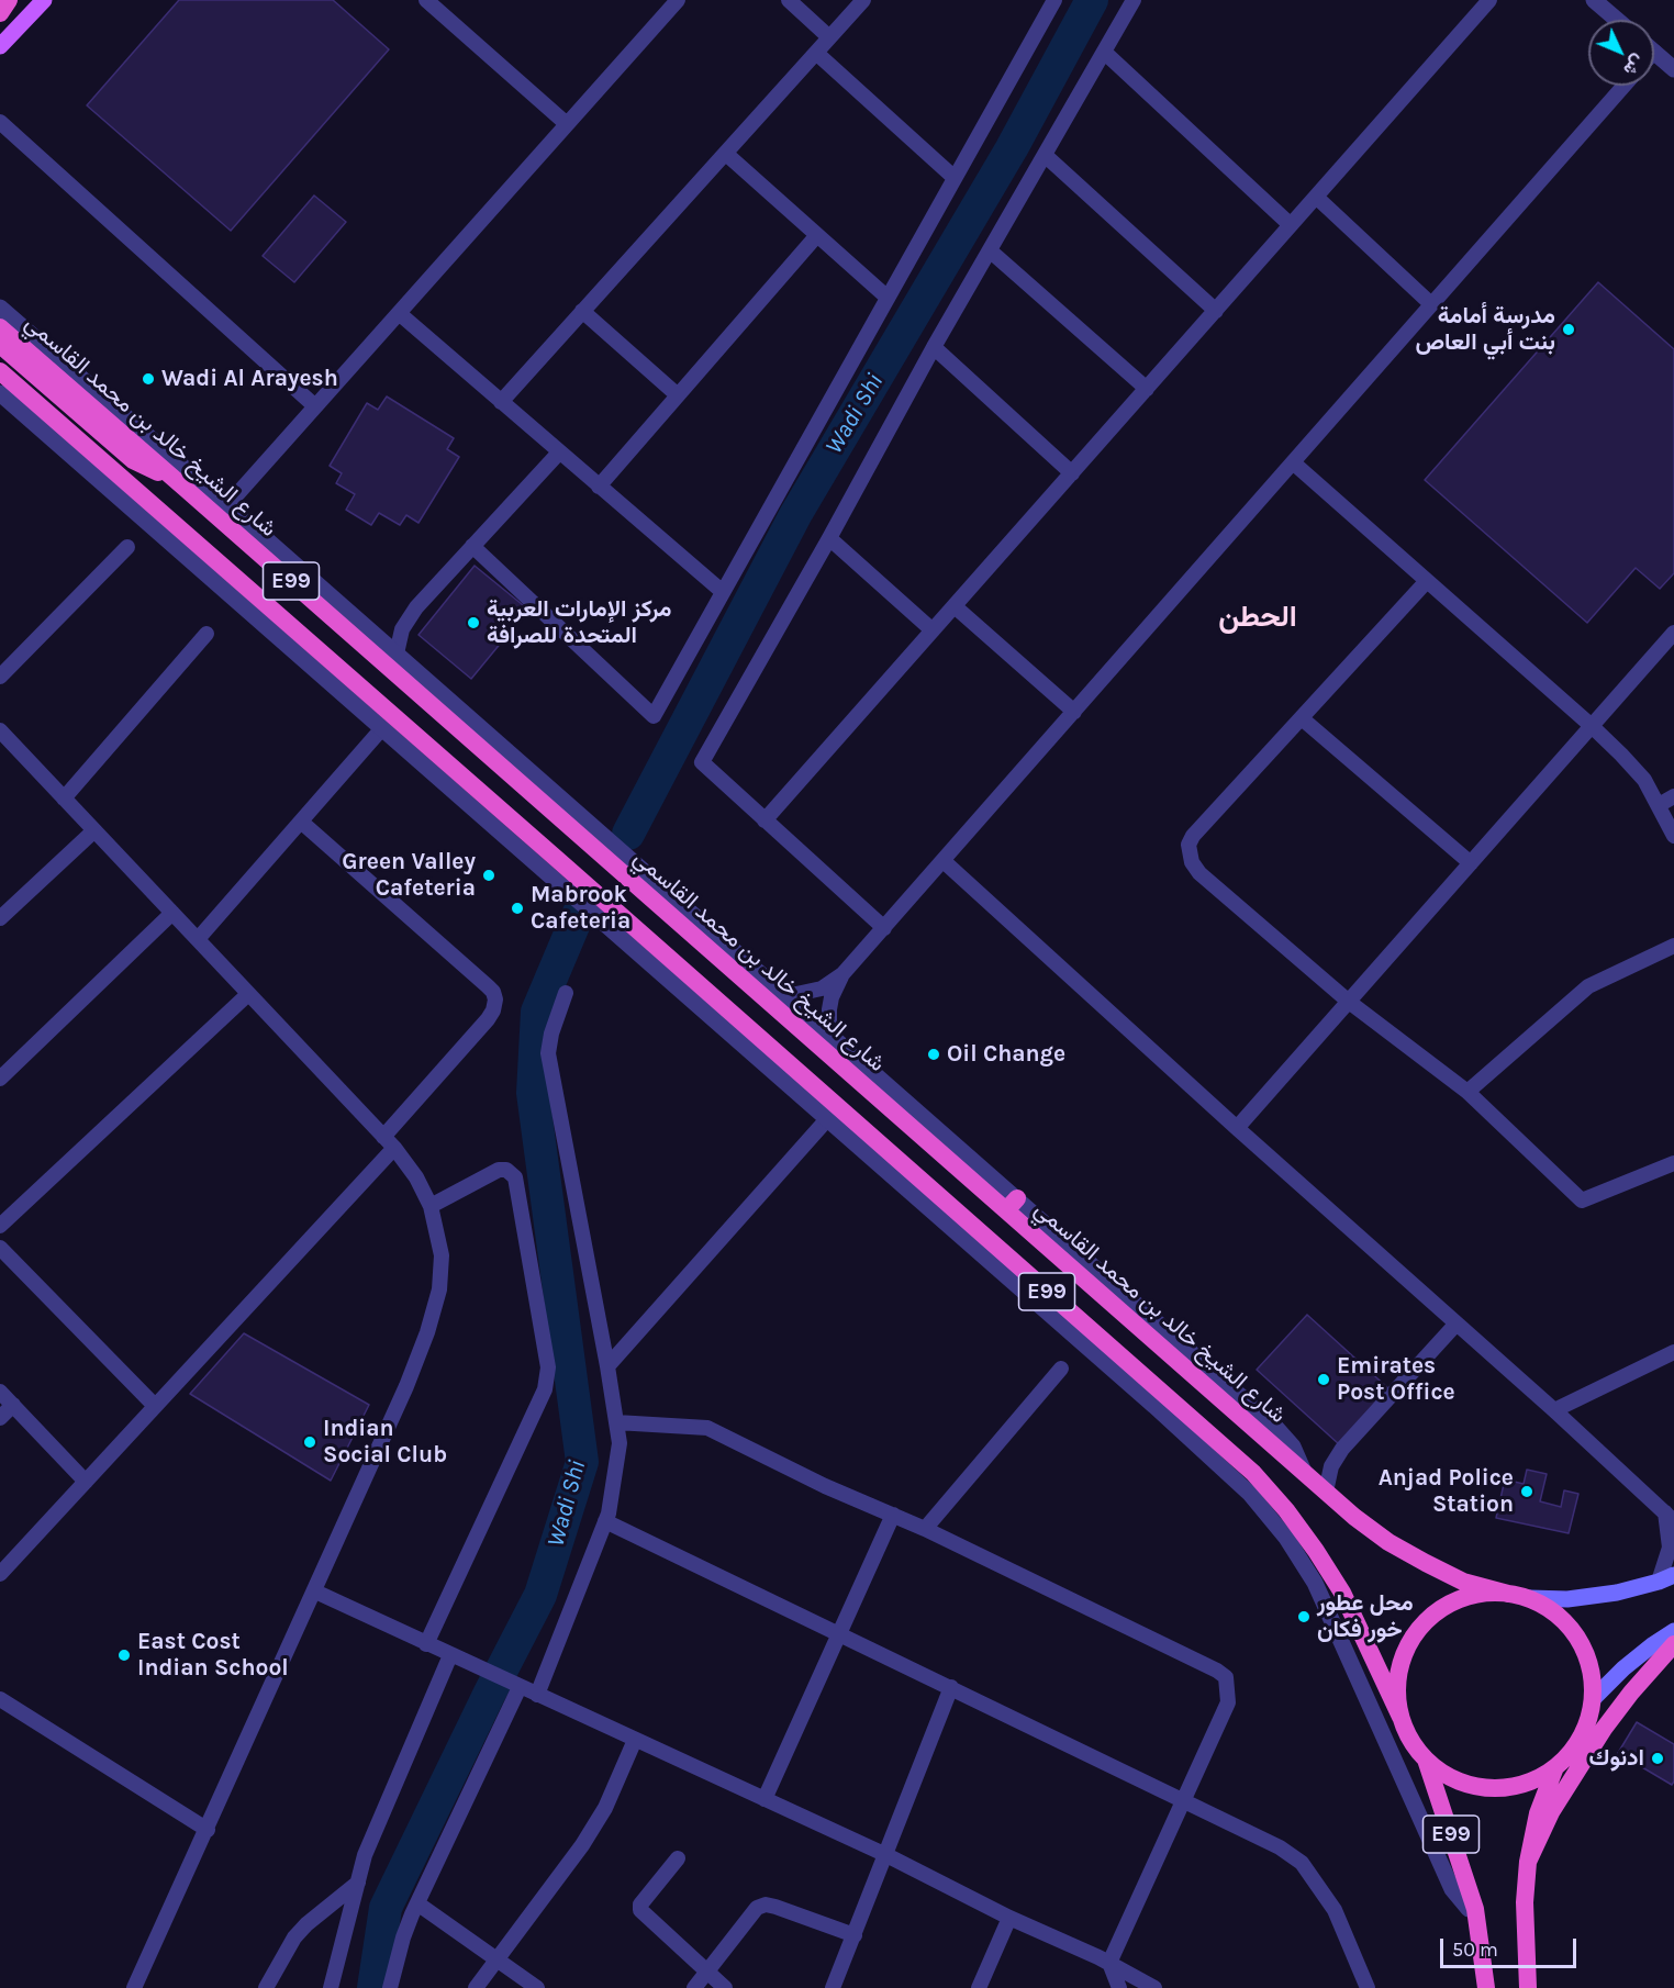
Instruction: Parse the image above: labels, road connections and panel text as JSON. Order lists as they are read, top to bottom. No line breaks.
{"streets":{"highway":["شارع الشيخ خالد بن محمد القاسمي","E99"]},"crossings":[["شارع الشيخ خالد بن محمد القاسمي","E99"]],"districts":["الحطن"],"water":["Wadi Shi"],"places":["مدرسة أمامة بنت أبي العاص","Wadi Al Arayesh","مركز الإمارات العربية المتحدة للصرافة","Green Valley Cafeteria","Mabrook Cafeteria","Oil Change","Emirates Post Office","Indian Social Club","Anjad Police Station","محل عطور خور فكان","East Cost Indian School","ادنوك"],"scale_bar":"50 m","north":"bottom right"}
